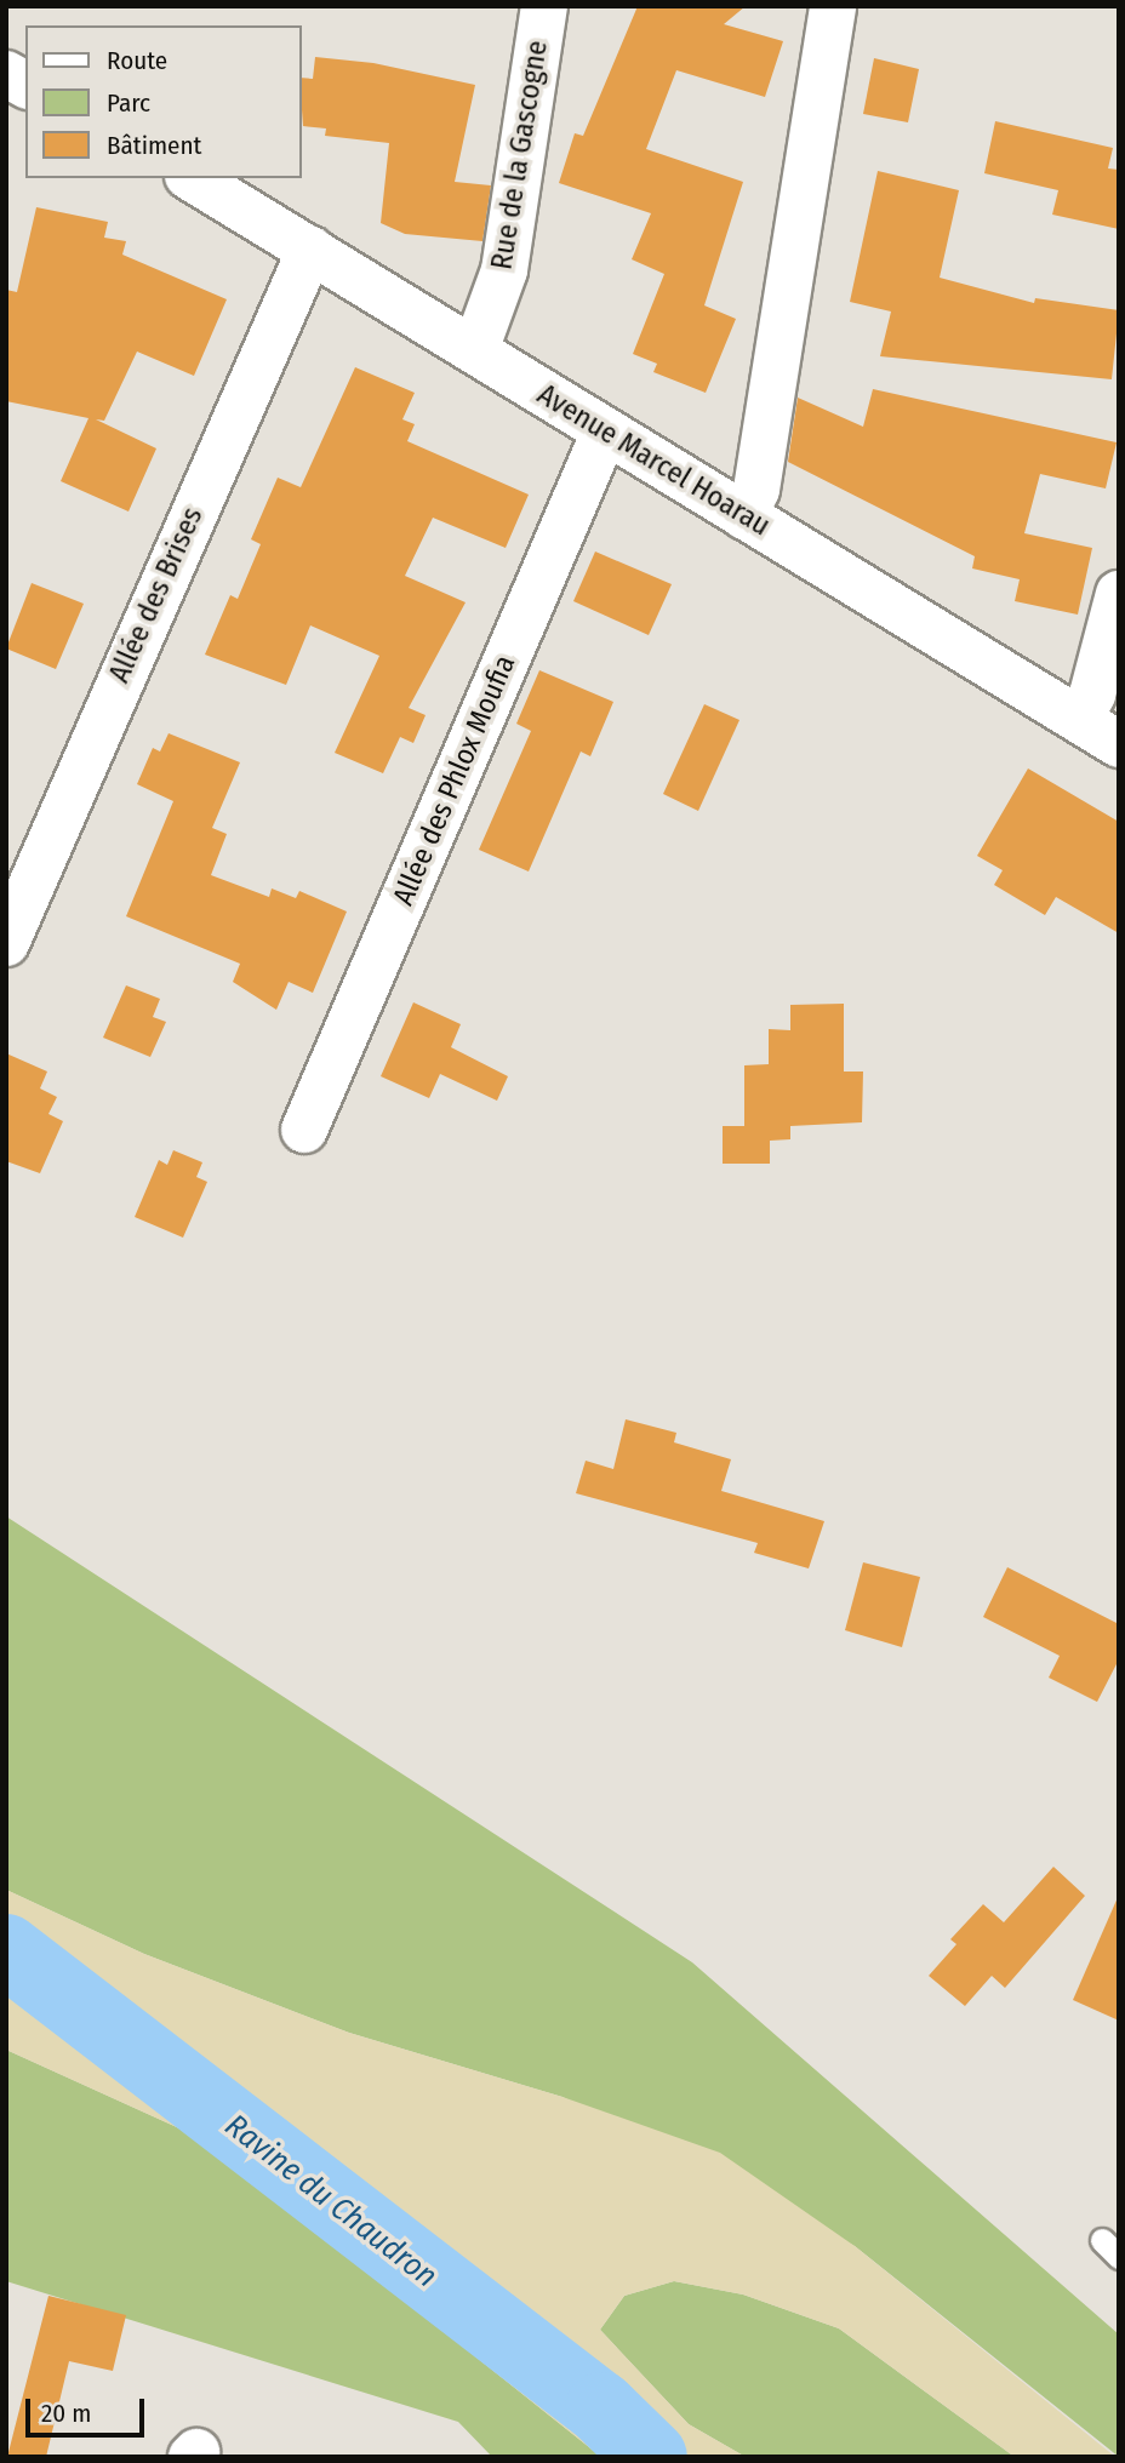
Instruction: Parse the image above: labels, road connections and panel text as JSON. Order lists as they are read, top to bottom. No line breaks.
{"streets":{"street":["Rue de la Gascogne","Avenue Marcel Hoarau","Allée des Brises","Allée des Phlox Moufia"]},"crossings":[["Rue de la Gascogne","Avenue Marcel Hoarau"],["Avenue Marcel Hoarau","Allée des Brises"],["Avenue Marcel Hoarau","Allée des Phlox Moufia"]],"water":["Ravine du Chaudron"],"legend":["Route","Parc","Bâtiment"],"scale_bar":"20 m"}
